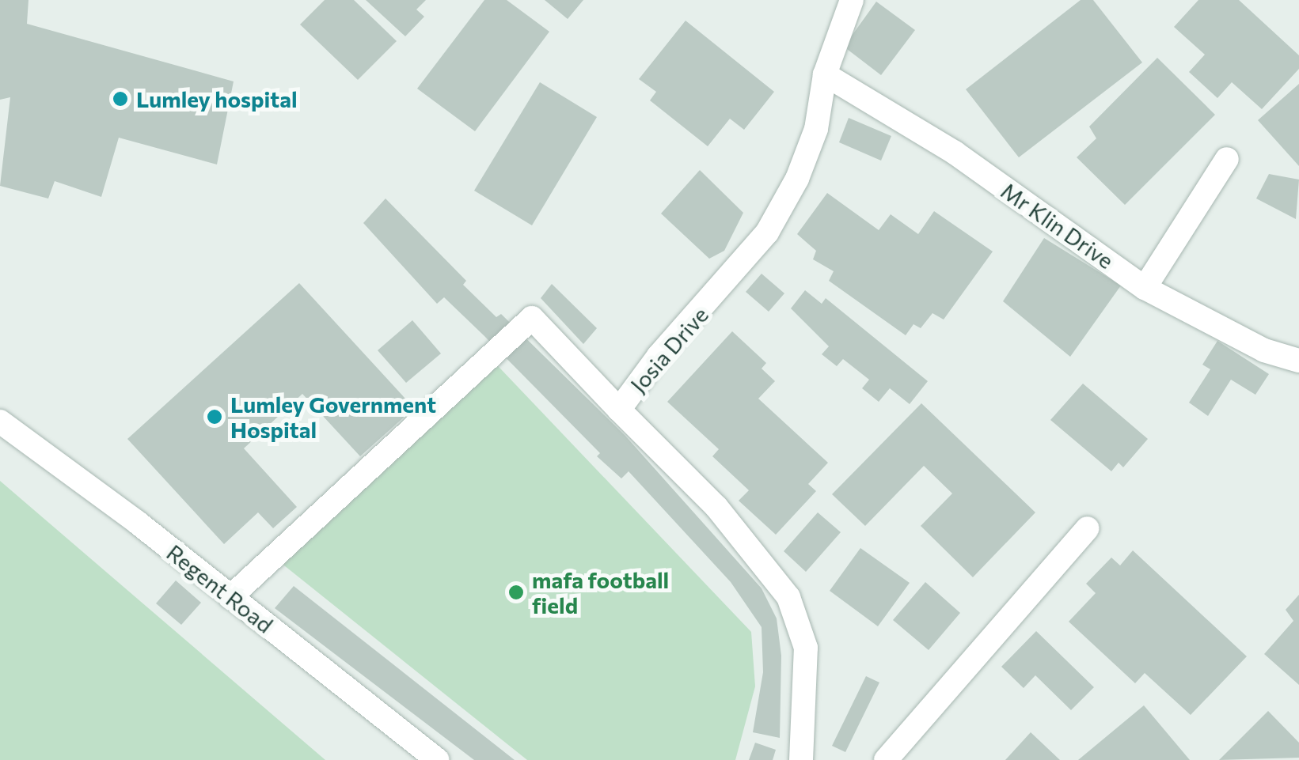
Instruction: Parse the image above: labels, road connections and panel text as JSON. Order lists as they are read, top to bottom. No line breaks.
{"streets":{"street":["Mr Klin Drive","Josia Drive","Regent Road"]},"crossings":[["Mr Klin Drive","Josia Drive"]],"places":["Lumley hospital","Lumley Government Hospital","mafa football field"]}
